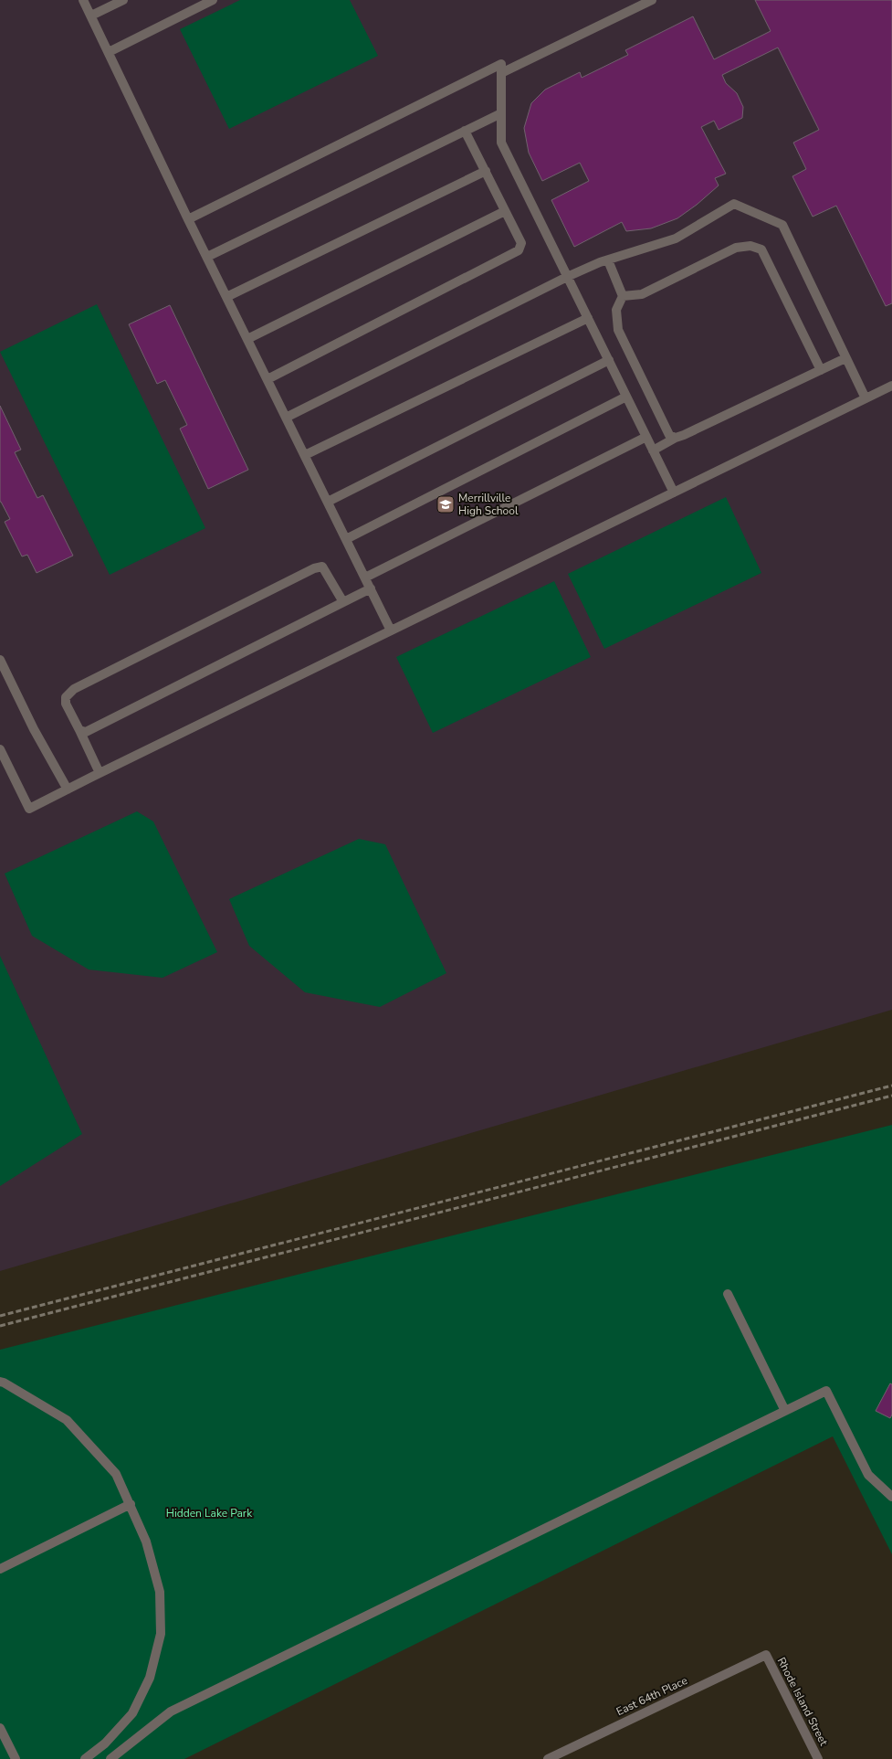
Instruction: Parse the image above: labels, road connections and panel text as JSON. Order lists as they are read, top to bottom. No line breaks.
{"streets":{"street":["East 64th Place","Rhode Island Street"]},"crossings":[["East 64th Place","Rhode Island Street"]],"parks":["Hidden Lake Park"],"places":{"school or university":["Merrillville High School"]}}
